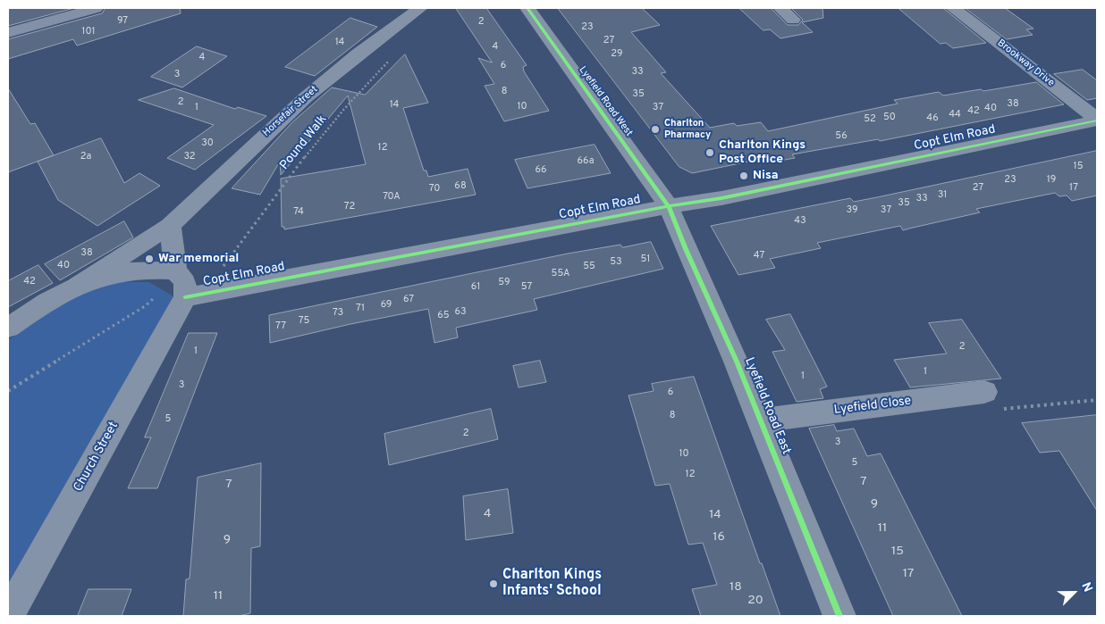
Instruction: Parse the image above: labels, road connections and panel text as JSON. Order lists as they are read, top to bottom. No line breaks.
{"streets":{"street":["Brookway Drive","Lyefield Road West","Horsefair Street","Copt Elm Road","Lyefield Road East","Lyefield Close","Church Street"],"path":["Pound Walk"]},"crossings":[["Brookway Drive","Copt Elm Road"],["Lyefield Road West","Copt Elm Road"],["Lyefield Road West","Lyefield Road East"],["Horsefair Street","Copt Elm Road"],["Horsefair Street","Pound Walk"],["Horsefair Street","Church Street"],["Copt Elm Road","Pound Walk"],["Copt Elm Road","Lyefield Road East"],["Copt Elm Road","Church Street"],["Pound Walk","Church Street"],["Lyefield Road East","Lyefield Close"]],"places":["Charlton Pharmacy","Charlton Kings Post Office","Nisa","War memorial","Charlton Kings Infants' School"],"house_numbers":["97","2","23","101","27","14","4","29","4","6","33","3","8","35","2","38","14","10","1","37","40","42","44","50","46","52","56","30","12","2a","32","66a","15","66","23","19","68","27","17","70","31","70A","33","35","72","39","37","74","43","38","47","51","53","40","55","55A","42","59","61","57","67","69","71","63","73","65","75","77","2","1","1","1","3","6","8","5","2","3","10","5","12","7","7","9","4","14","11","16","9","15","17","18","11","20"],"north":"top right"}
